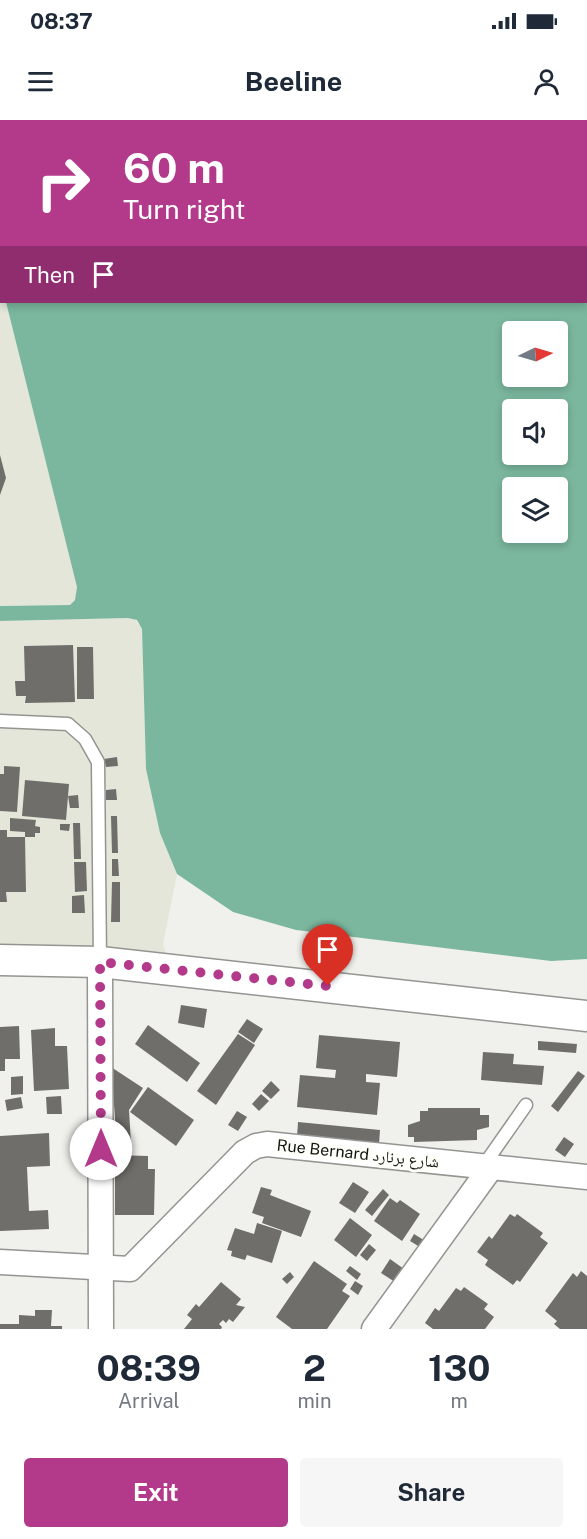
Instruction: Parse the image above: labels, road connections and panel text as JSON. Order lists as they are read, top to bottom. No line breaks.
{"streets":{"street":["Rue Bernard شارع برنارد"]},"north":"right","page":{"status":"08:37","header":"Beeline","turn":["60 m","Turn right"],"then":"Then","eta":["08:39","Arrival","2","min","130","m"],"buttons":["Exit","Share"]}}
